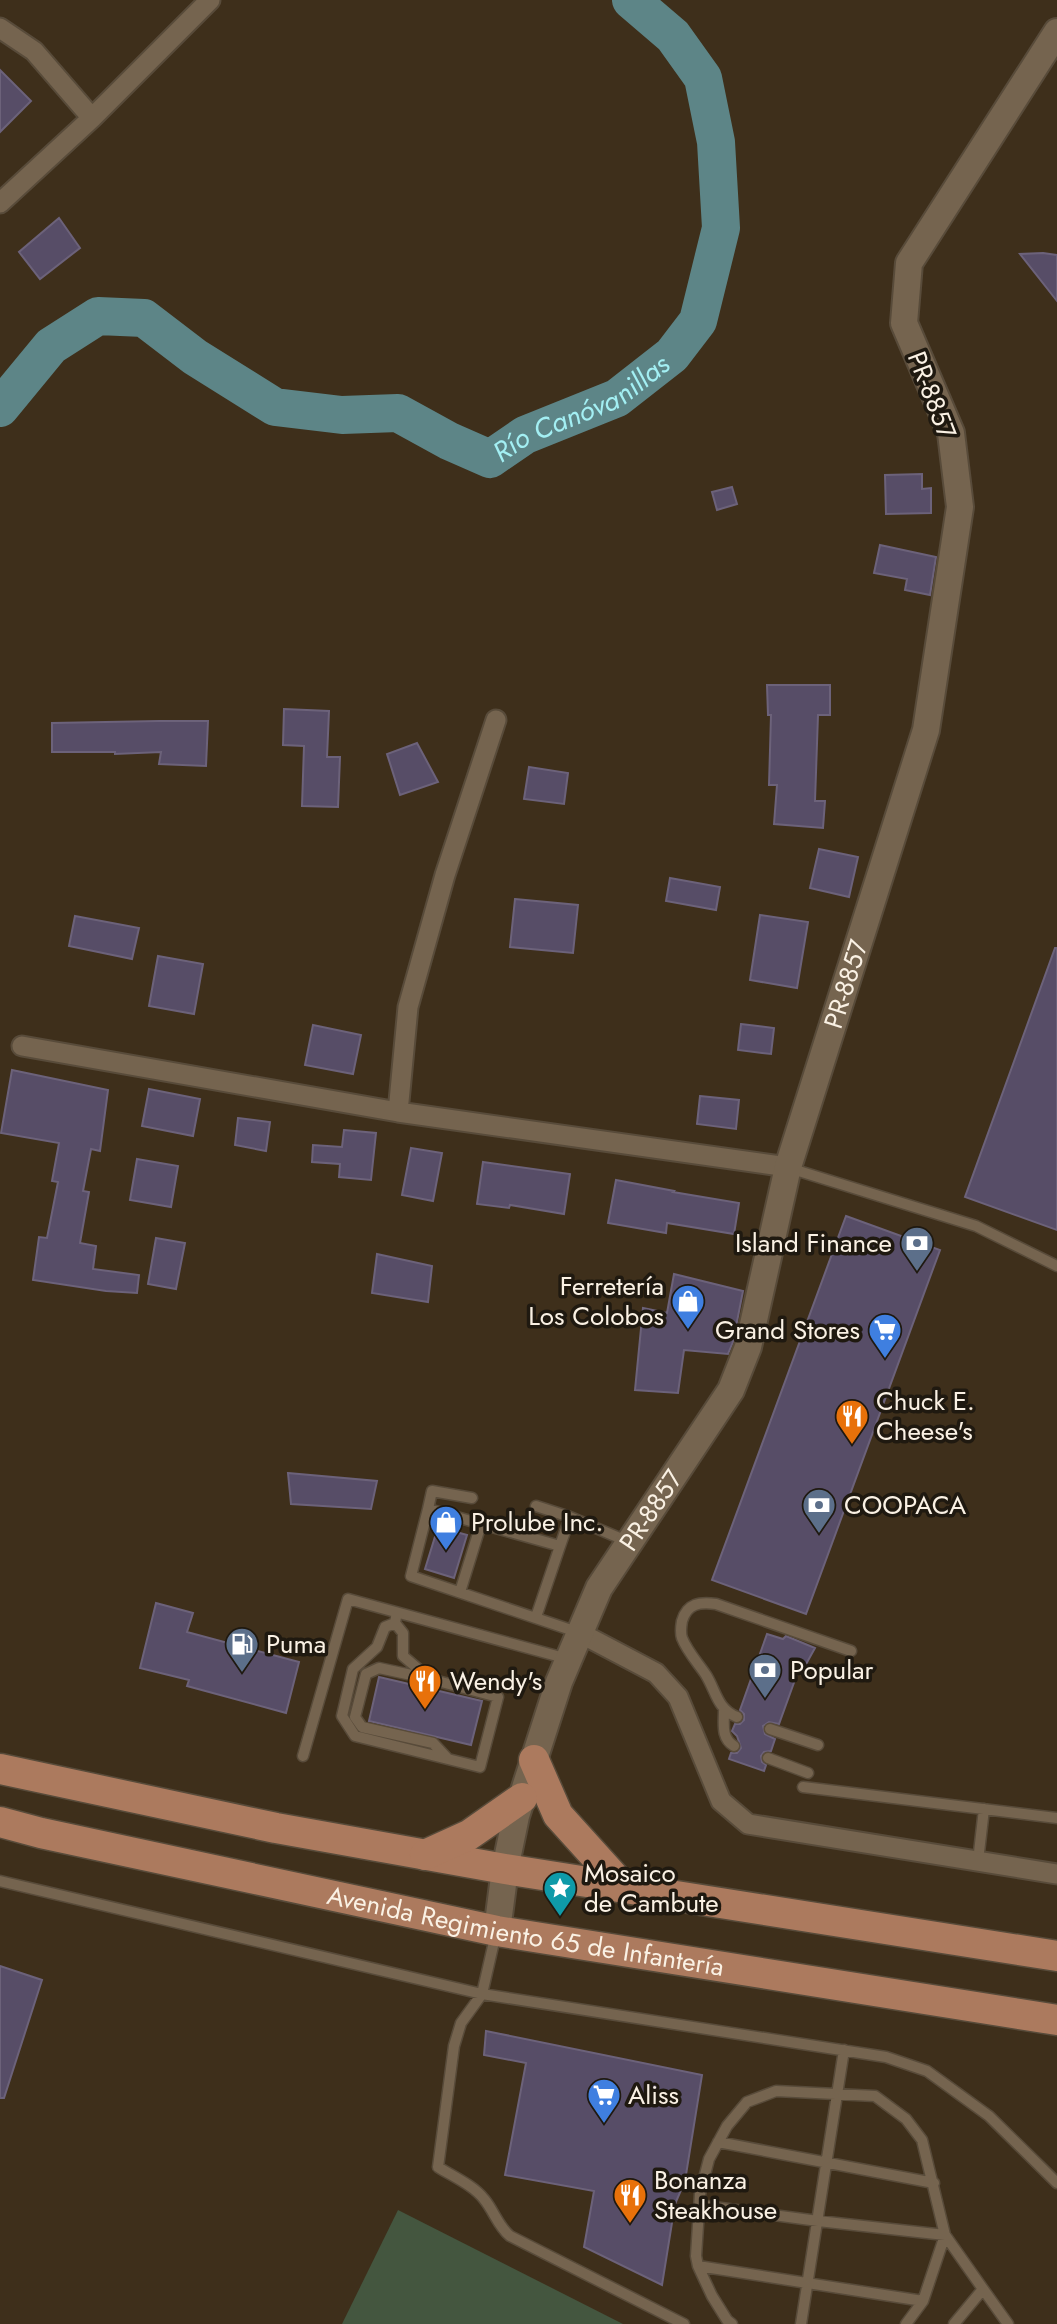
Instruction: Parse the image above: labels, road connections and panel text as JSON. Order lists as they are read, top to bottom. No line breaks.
{"streets":{"main road":["Avenida Regimiento 65 de Infantería"],"street":["PR-8857"]},"crossings":[["PR-8857","Avenida Regimiento 65 de Infantería"]],"water":["Río Canóvanillas"],"places":{"bank":["Island Finance","COOPACA","Popular"],"shop":["Ferretería Los Colobos","Prolube Inc."],"supermarket":["Grand Stores","Aliss"],"restaurant":["Chuck E. Cheese's","Wendy's","Bonanza Steakhouse"],"fuel station":["Puma"],"place":["Mosaico de Cambute"]}}
